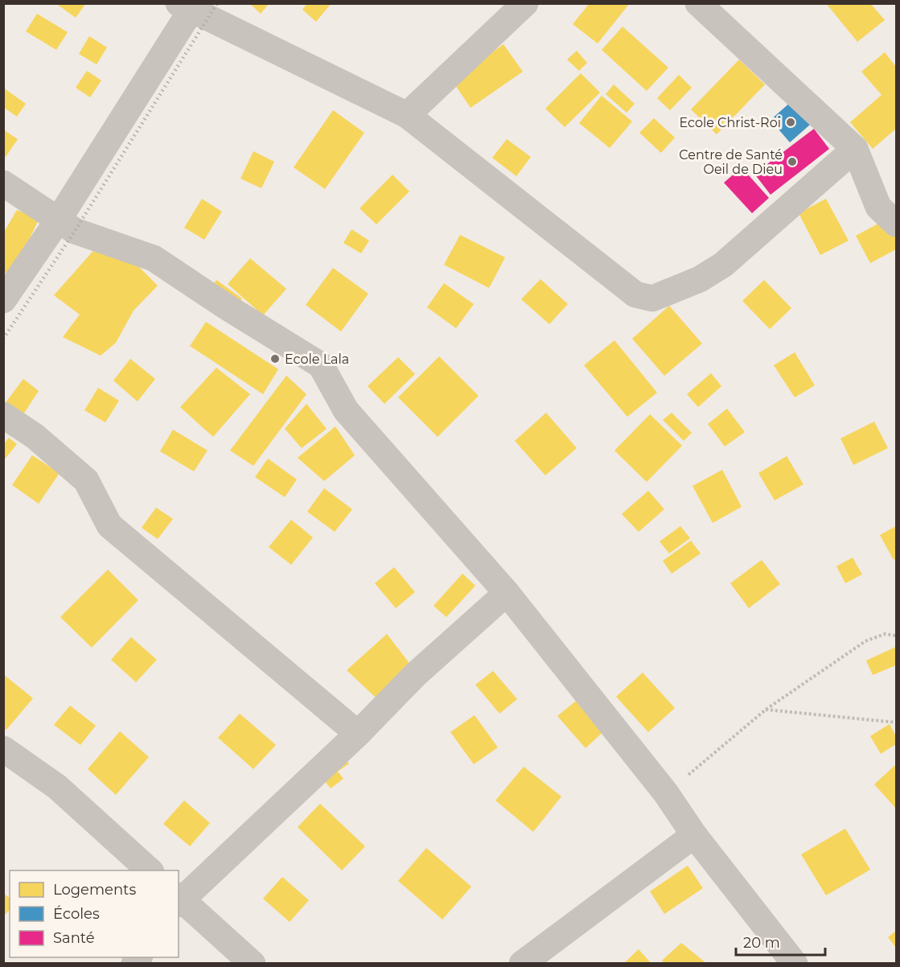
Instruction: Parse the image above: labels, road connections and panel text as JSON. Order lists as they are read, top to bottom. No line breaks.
{"places":["Ecole Christ-Roi","Centre de Santé Oeil de Dieu","Ecole Lala"],"legend":["Logements","Écoles","Santé"],"scale_bar":"20 m"}
